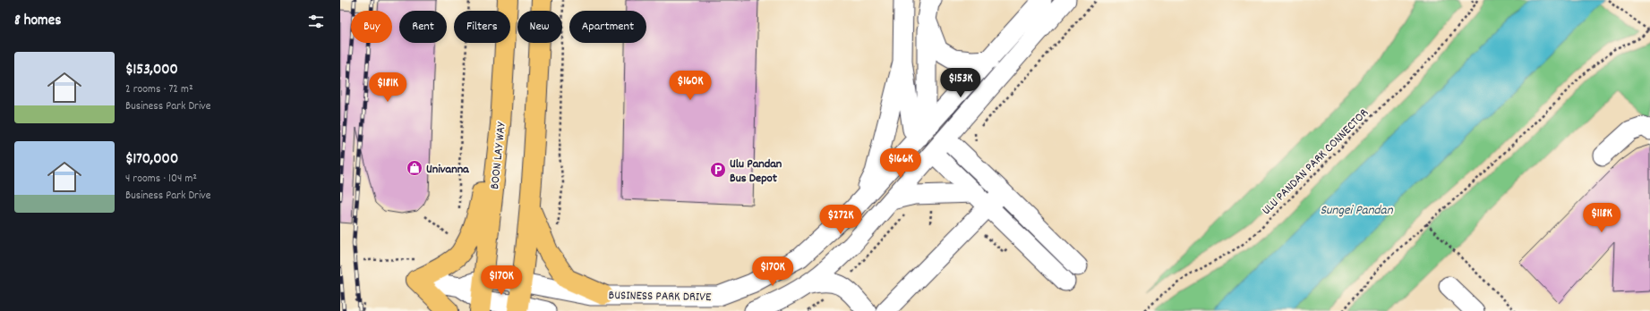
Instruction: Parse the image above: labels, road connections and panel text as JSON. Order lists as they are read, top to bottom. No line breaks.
{"streets":{"main road":["BOON LAY WAY"],"street":["BUSINESS PARK DRIVE"],"path":["ULU PANDAN PARK CONNECTOR"]},"crossings":[["BOON LAY WAY","BUSINESS PARK DRIVE"]],"water":["Sungei Pandan"],"places":{"shop":["Univanna"],"parking":["Ulu Pandan Bus Depot"]},"page":{"heading":"8 homes","chip":["Buy","Rent","Filters","New","Apartment"],"list":[{"name":"$153,000","note":"2 rooms · 72 m² · Business Park Drive"},{"name":"$170,000","note":"4 rooms · 104 m² · Business Park Drive"}],"price":["$153K","$160K","$181K","$166K","$118K","$272K","$170K","$170K"]}}
